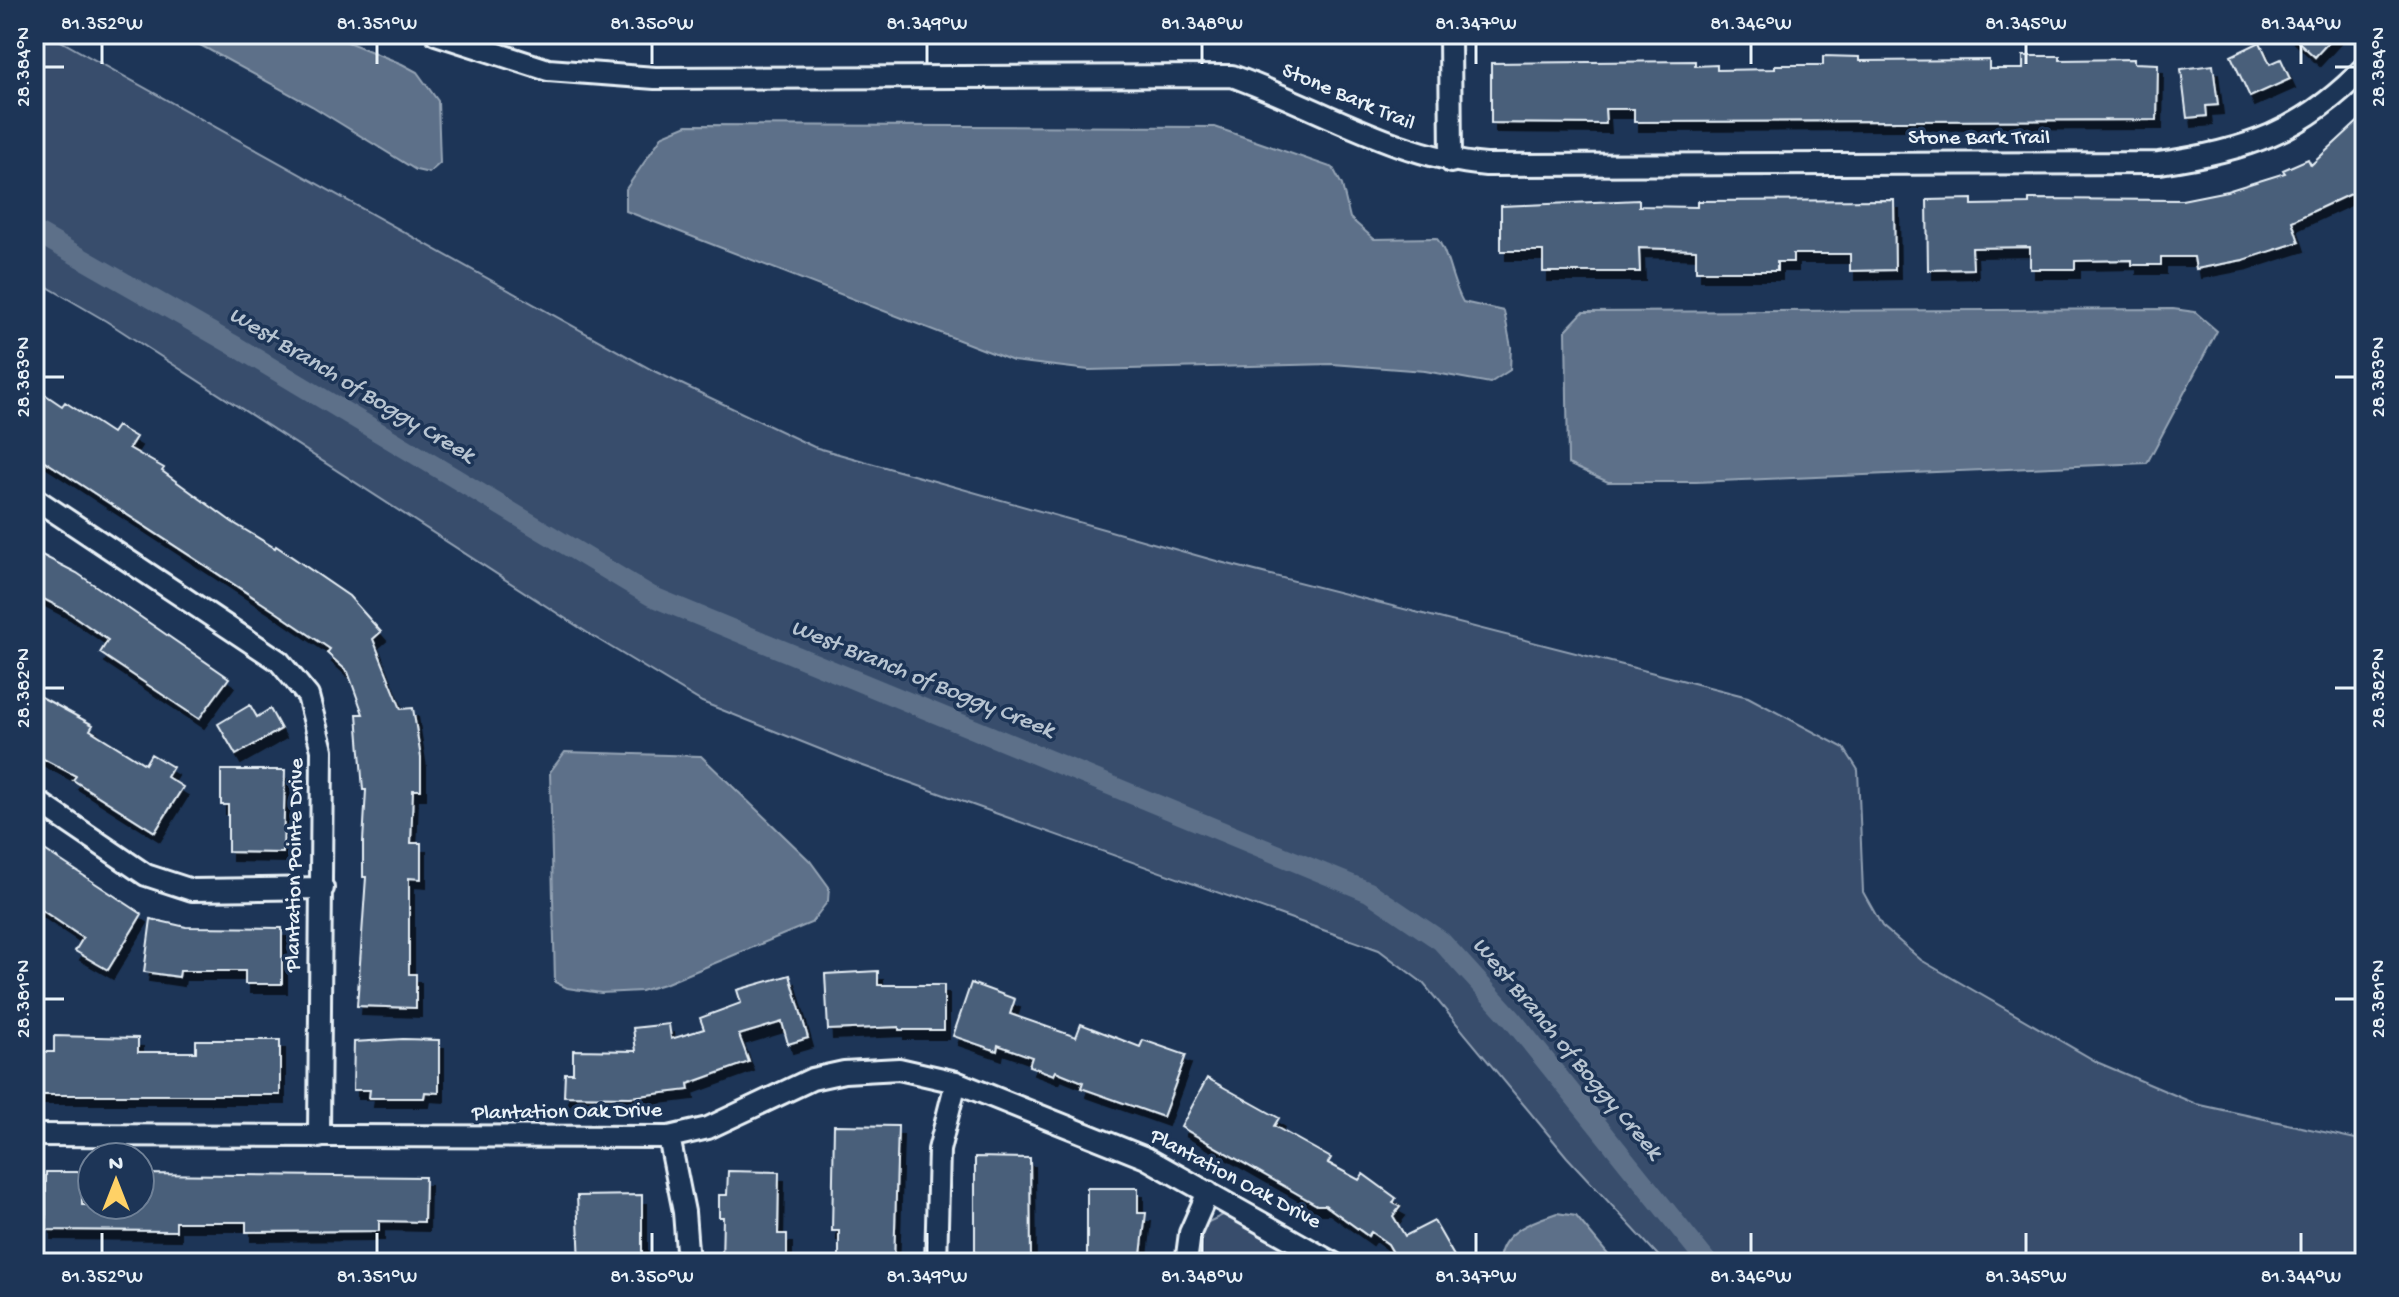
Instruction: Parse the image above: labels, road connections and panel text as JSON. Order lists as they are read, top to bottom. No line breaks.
{"streets":{"street":["Stone Bark Trail","Plantation Pointe Drive","Plantation Oak Drive"]},"crossings":[["Plantation Pointe Drive","Plantation Oak Drive"]],"water":["West Branch of Boggy Creek"],"north":"top","coordinates":["81.352°W","81.351°W","81.350°W","81.349°W","81.348°W","81.347°W","81.346°W","81.345°W","81.344°W","28.384°N","28.383°N","28.382°N","28.381°N"]}
